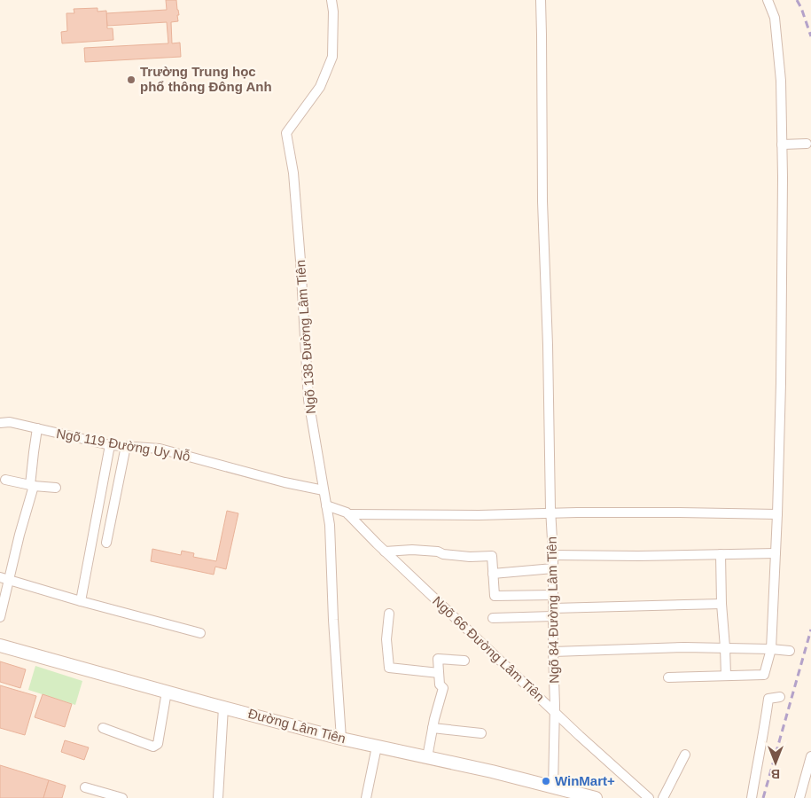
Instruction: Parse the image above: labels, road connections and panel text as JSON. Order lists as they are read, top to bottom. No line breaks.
{"streets":{"street":["Ngõ 138 Đường Lâm Tiên","Ngõ 119 Đường Uy Nỗ","Ngõ 84 Đường Lâm Tiên","Ngõ 66 Đường Lâm Tiên","Đường Lâm Tiên"]},"crossings":[["Ngõ 138 Đường Lâm Tiên","Ngõ 119 Đường Uy Nỗ"],["Ngõ 138 Đường Lâm Tiên","Ngõ 66 Đường Lâm Tiên"],["Ngõ 138 Đường Lâm Tiên","Đường Lâm Tiên"],["Ngõ 84 Đường Lâm Tiên","Ngõ 66 Đường Lâm Tiên"],["Ngõ 84 Đường Lâm Tiên","Đường Lâm Tiên"]],"places":["Trường Trung học phổ thông Đông Anh","WinMart+"],"north":"bottom"}
